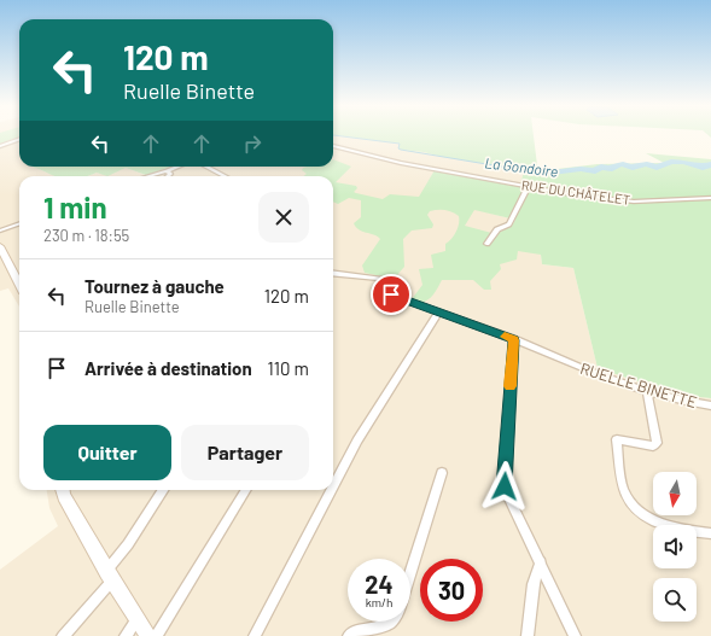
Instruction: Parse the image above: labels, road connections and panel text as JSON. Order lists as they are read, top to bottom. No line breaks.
{"streets":{"street":["RUE DU CHÂTELET","RUELLE BINETTE"]},"water":["La Gondoire"],"north":"bottom","page":{"turn":["120 m","Ruelle Binette"],"heading":["1 min","230 m · 18:55"],"list":[{"name":"Tournez à gauche","note":"Ruelle Binette","value":"120 m"},{"name":"Arrivée à destination","value":"110 m"}],"buttons":["Quitter","Partager"],"speed":"24 km/h","limit":"30"}}
